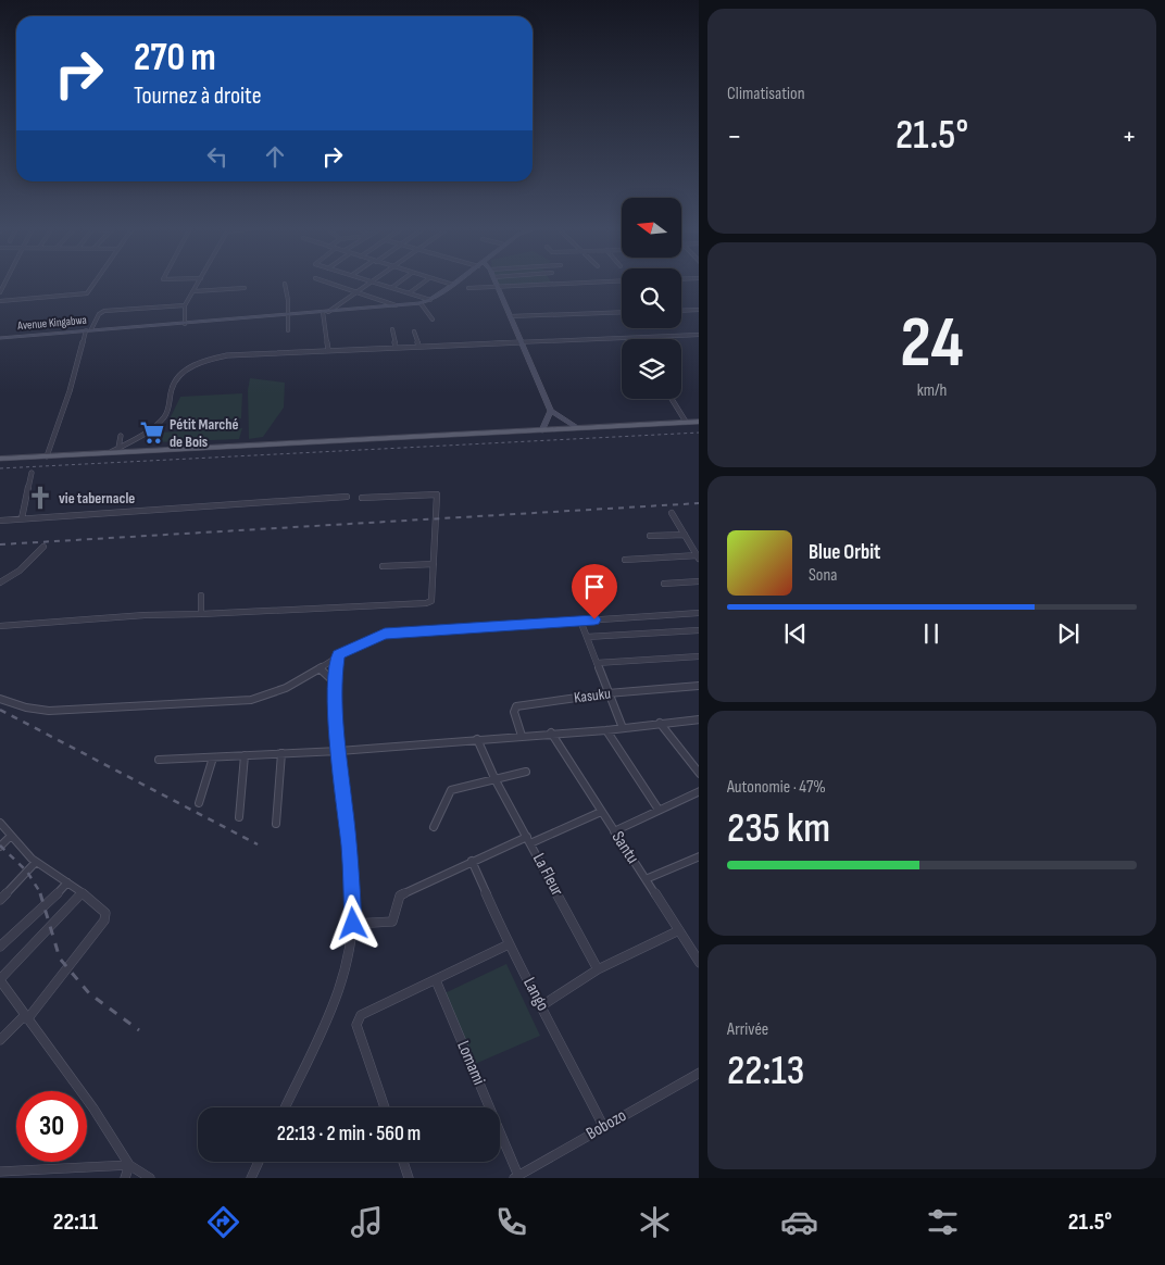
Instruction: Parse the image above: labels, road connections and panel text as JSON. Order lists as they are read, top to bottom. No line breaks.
{"streets":{"street":["Avenue Kingabwa","Kasuku","Santu","La Fleur","Lango","Lomami","Bobozo"]},"crossings":[["Lango","Bobozo"],["Lomami","Bobozo"]],"places":{"supermarket":["Pétit Marché de Bois"],"church":["vie tabernacle"]},"north":"left","page":{"tile":["Climatisation",["24","km/h"],["Autonomie · 47%","235 km"],["Arrivée","22:13"]],"turn":["270 m","Tournez à droite"],"heat":["−","21.5°","+"],"song":["Blue Orbit","Sona"],"limit":"30","trip":"22:13 · 2 min · 560 m","tabs":["22:11","21.5°"]}}
